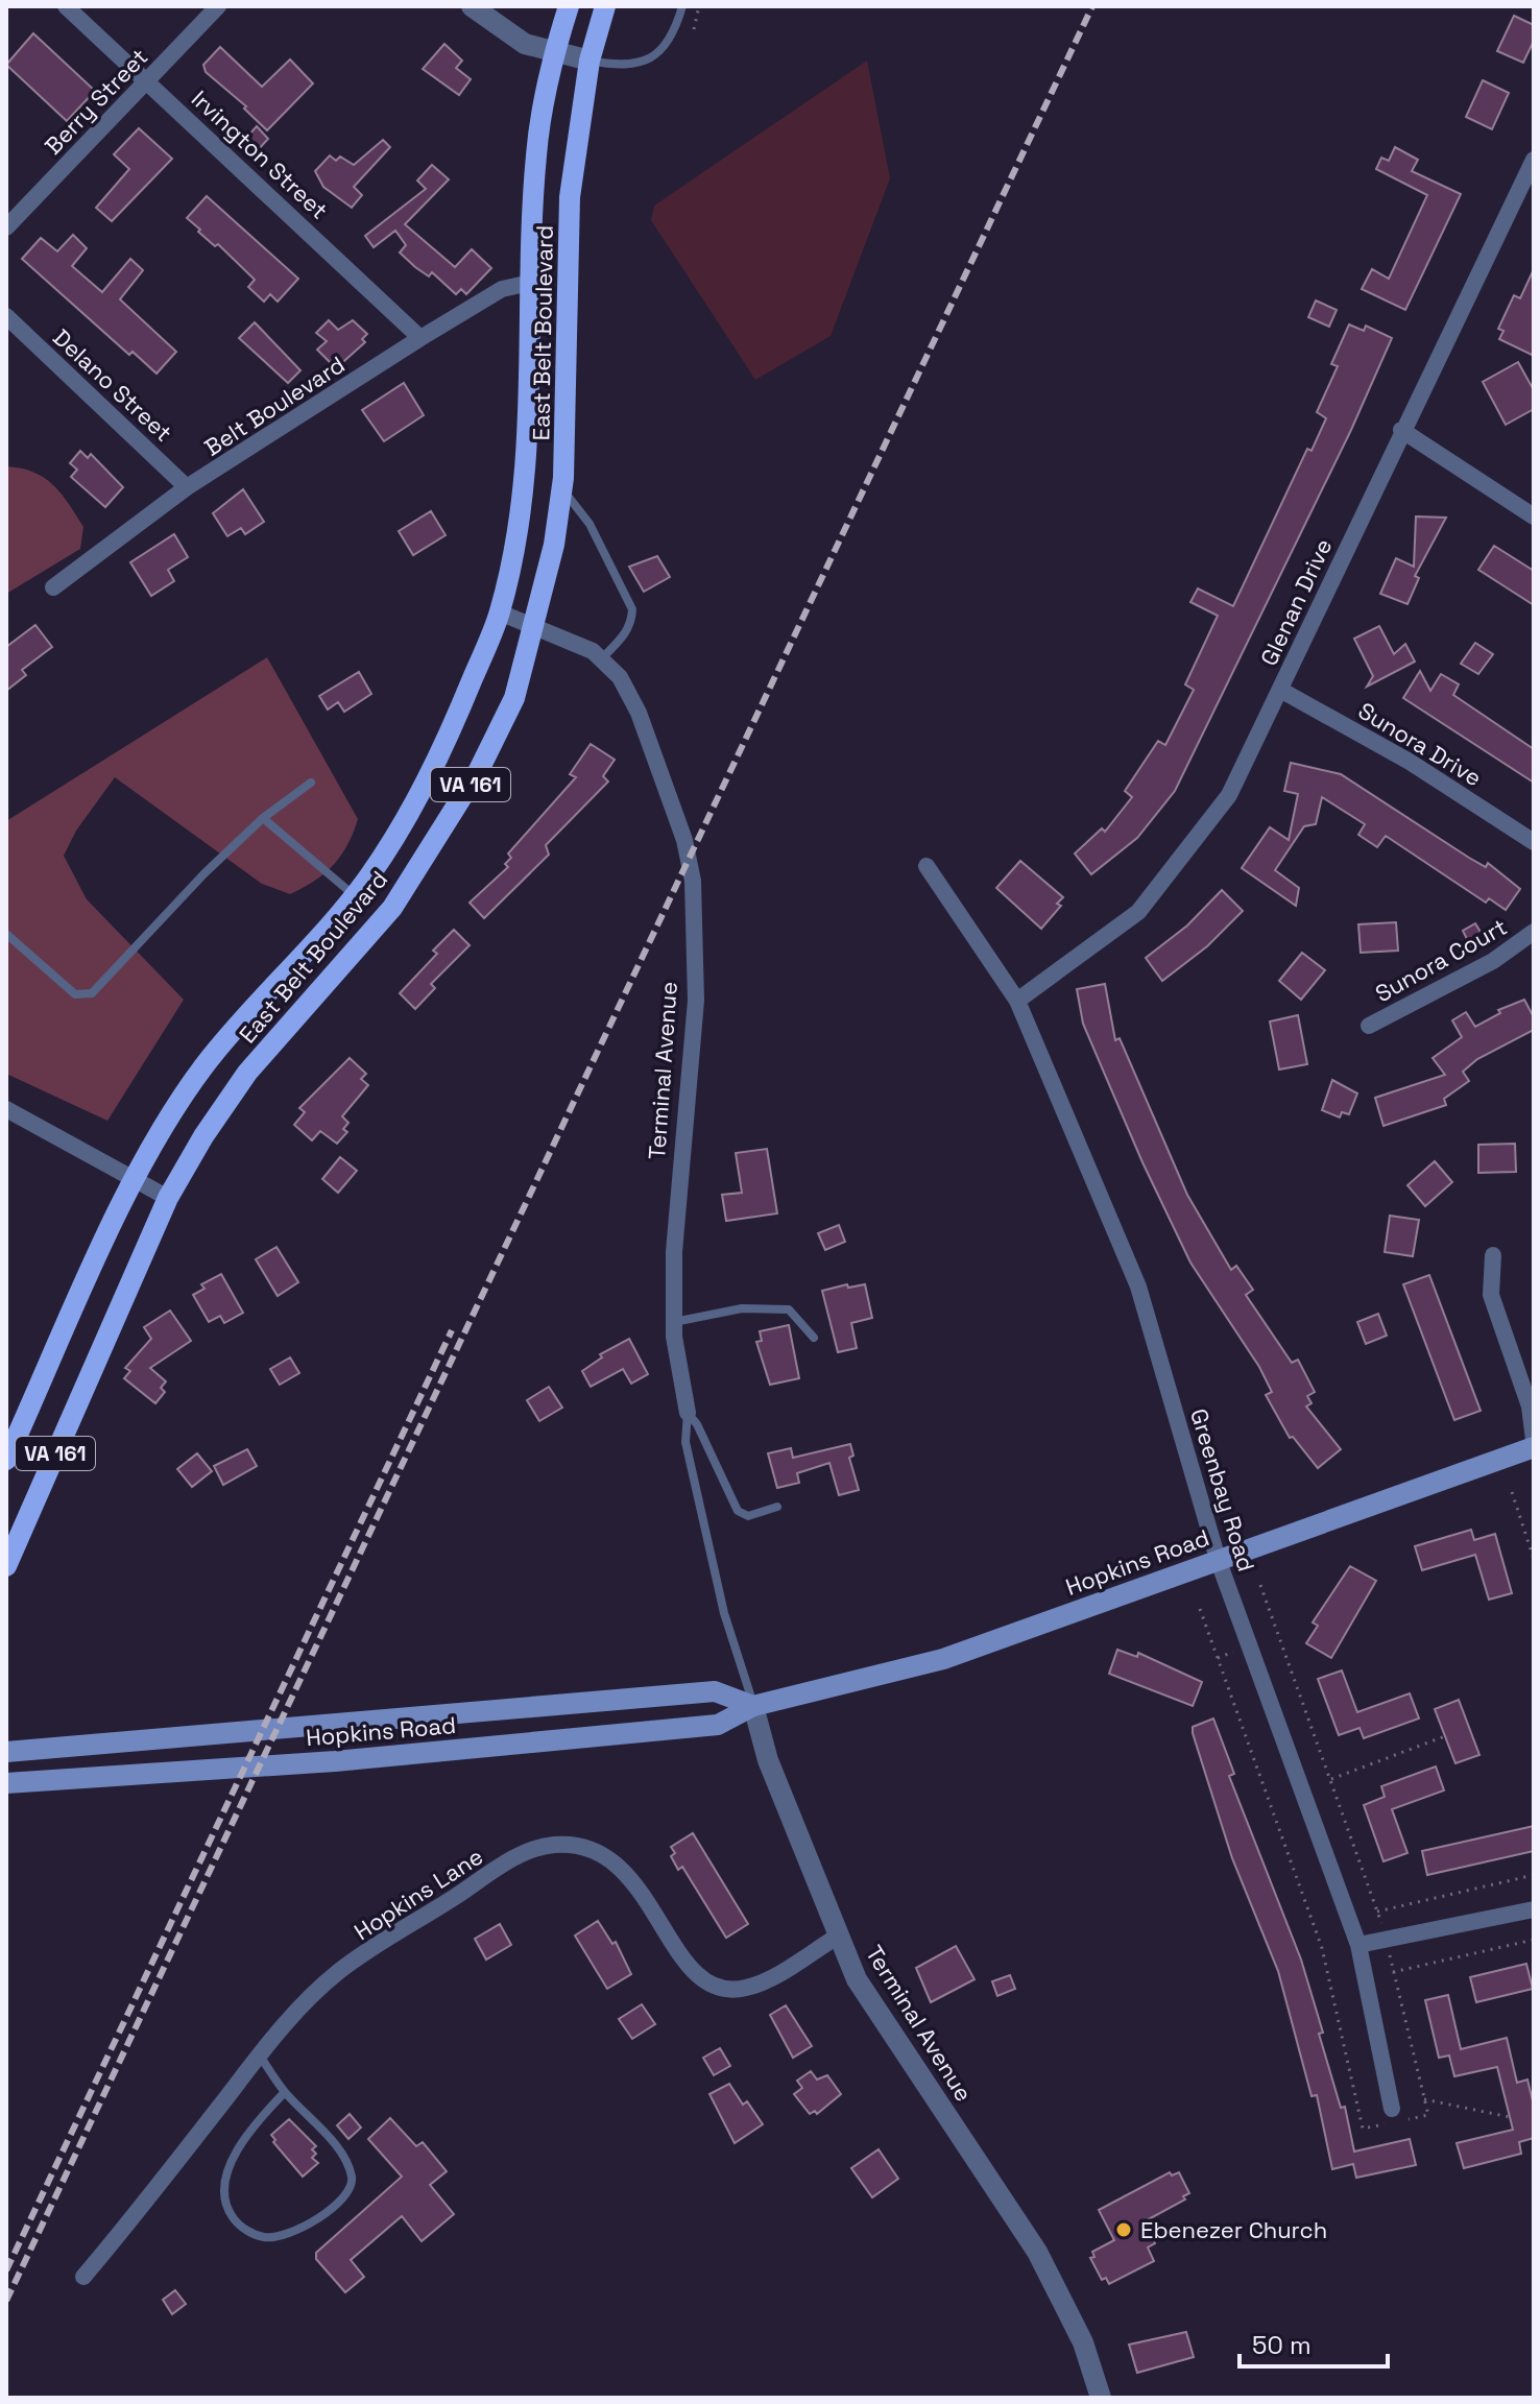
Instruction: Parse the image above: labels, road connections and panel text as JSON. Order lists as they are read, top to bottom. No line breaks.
{"streets":{"main road":["East Belt Boulevard","VA 161","Hopkins Road"],"street":["Berry Street","Irvington Street","Delano Street","Belt Boulevard","Glenan Drive","Sunora Drive","Sunora Court","Terminal Avenue","Greenbay Road","Hopkins Lane"]},"crossings":[["Berry Street","Irvington Street"],["Irvington Street","Belt Boulevard"],["East Belt Boulevard","Belt Boulevard"],["East Belt Boulevard","Terminal Avenue"],["Delano Street","Belt Boulevard"],["Glenan Drive","Sunora Drive"],["Glenan Drive","Greenbay Road"],["Terminal Avenue","Hopkins Road"],["Terminal Avenue","Hopkins Lane"],["Greenbay Road","Hopkins Road"]],"places":["Ebenezer Church"],"scale_bar":"50 m"}
